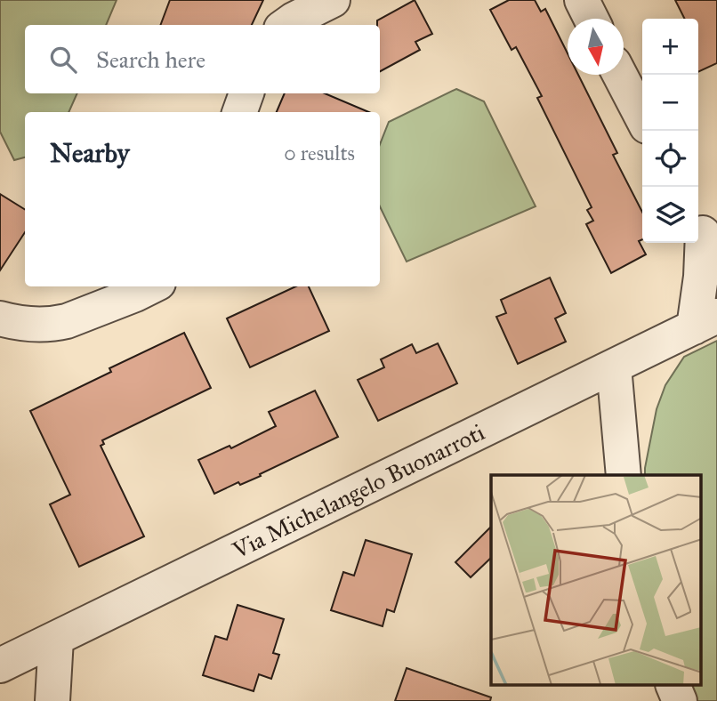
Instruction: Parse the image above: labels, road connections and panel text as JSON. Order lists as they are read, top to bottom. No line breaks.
{"streets":{"street":["Via Michelangelo Buonarroti"]},"north":"bottom","page":{"map_buttons":["+","−"],"search":"Search here","heading":["Nearby","0 results"]}}
